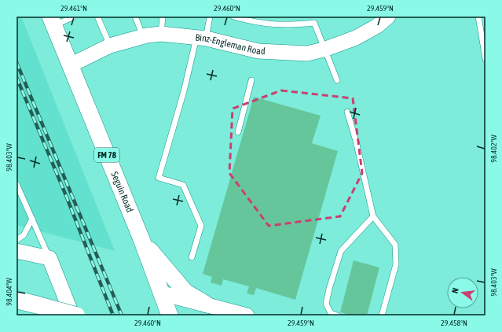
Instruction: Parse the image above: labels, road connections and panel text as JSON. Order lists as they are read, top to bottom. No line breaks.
{"streets":{"main road":["FM 78","Seguin Road"],"street":["Binz-Engleman Road"]},"crossings":[["Binz-Engleman Road","Seguin Road"]],"north":"left","coordinates":["29.461°N","29.460°N","29.459°N","98.402°W","98.403°W","98.404°W","29.458°N"]}
